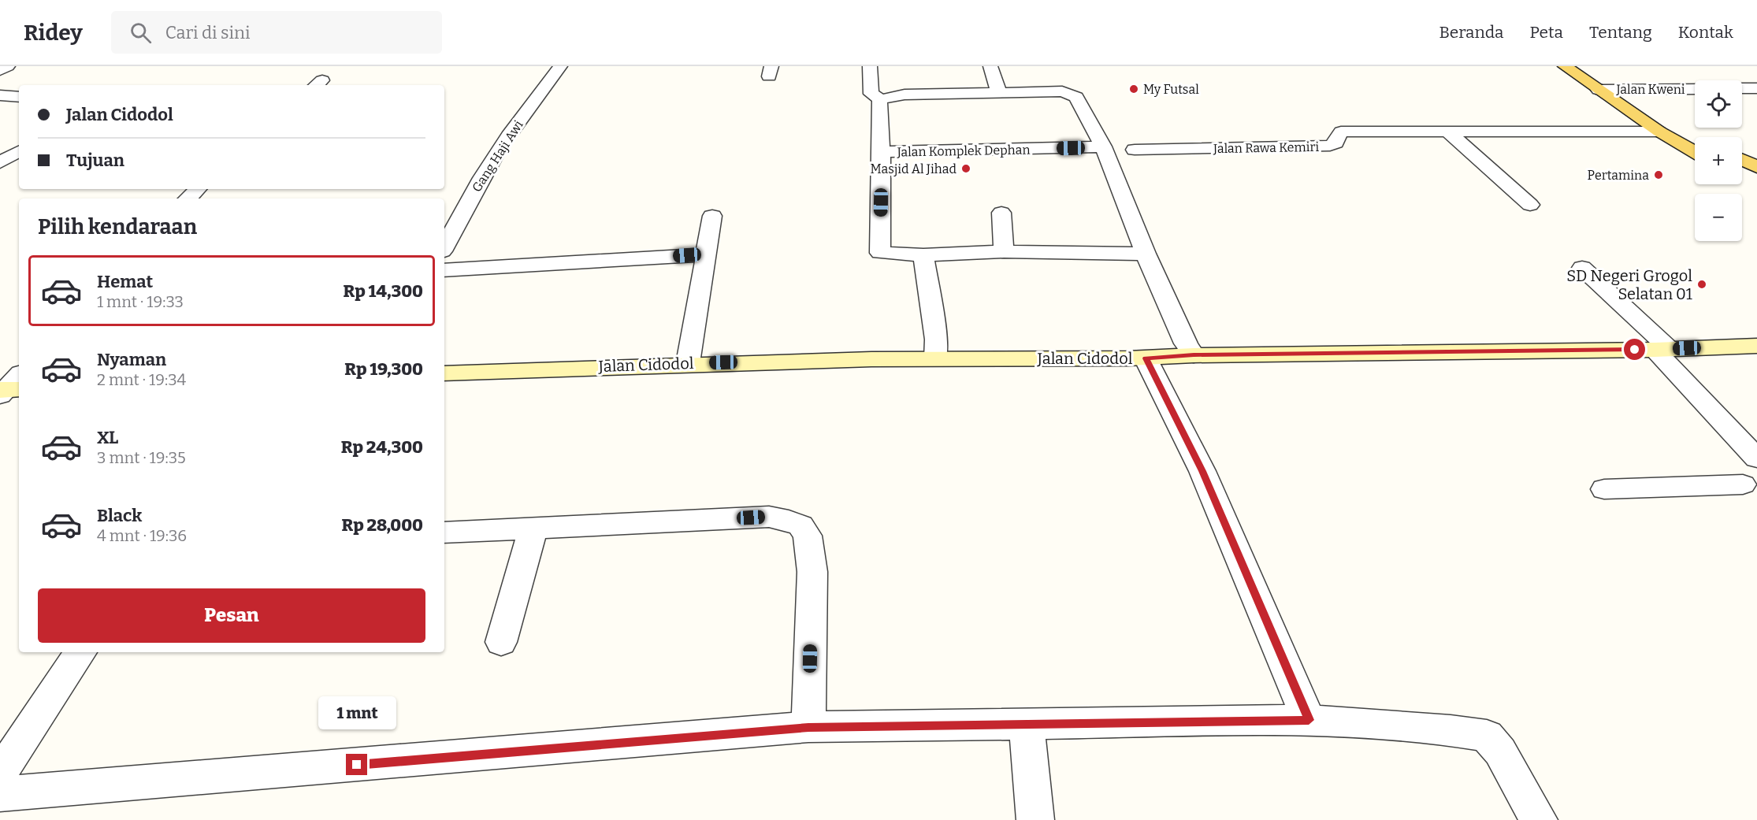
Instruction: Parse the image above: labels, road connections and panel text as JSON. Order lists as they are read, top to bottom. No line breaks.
{"streets":{"street":["Jalan Kweni","Jalan Rawa Kemiri","Jalan Komplek Dephan","Gang Haji Awi","Jalan Cidodol"]},"places":["My Futsal","Masjid Al Jihad","Pertamina","SD Negeri Grogol Selatan 01"],"page":{"header":"Ridey","search":"Cari di sini","nav":["Beranda","Peta","Tentang","Kontak"],"map_buttons":["+","−"],"banner":["Jalan Cidodol","Tujuan"],"heading":"Pilih kendaraan","list":[{"name":"Hemat","note":"1 mnt · 19:33","value":"Rp 14,300"},{"name":"Nyaman","note":"2 mnt · 19:34","value":"Rp 19,300"},{"name":"XL","note":"3 mnt · 19:35","value":"Rp 24,300"},{"name":"Black","note":"4 mnt · 19:36","value":"Rp 28,000"}],"buttons":"Pesan","bubble":"1 mnt"}}
